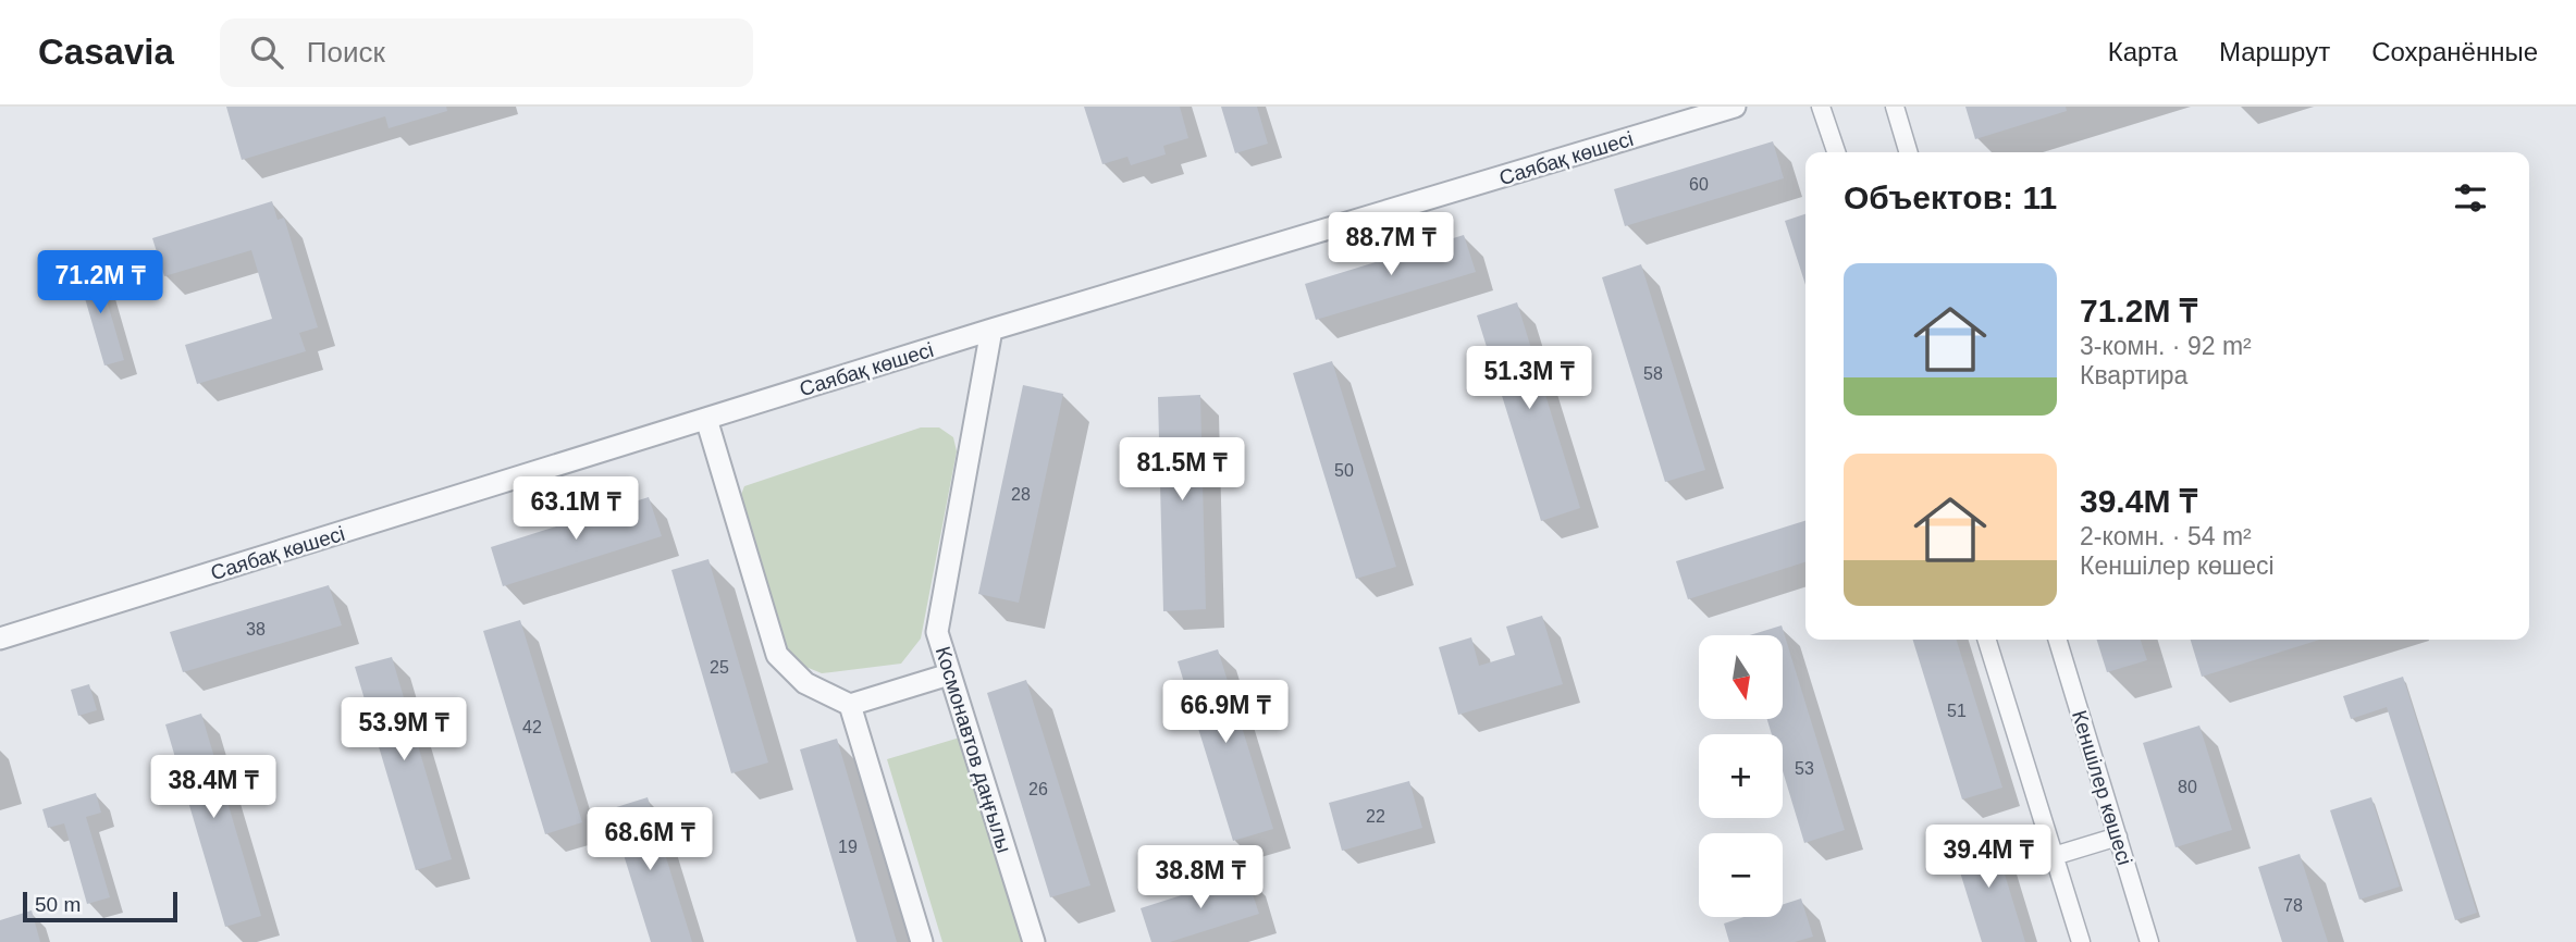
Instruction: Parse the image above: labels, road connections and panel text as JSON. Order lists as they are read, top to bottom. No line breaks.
{"streets":{"street":["Саябақ көшесі","Космонавтов даңғылы","Кеншілер көшесі"]},"crossings":[["Саябақ көшесі","Космонавтов даңғылы"]],"house_numbers":["60","58","50","28","38","25","51","42","53","80","26","22","19","78"],"scale_bar":"50 m","north":"bottom","page":{"header":"Casavia","search":"Поиск","nav":["Карта","Маршрут","Сохранённые"],"heading":"Объектов: 11","price":["88.7M ₸","71.2M ₸","51.3M ₸","81.5M ₸","63.1M ₸","66.9M ₸","53.9M ₸","38.4M ₸","68.6M ₸","39.4M ₸","38.8M ₸"],"list":[{"name":"71.2M ₸","note":"3-комн. · 92 m² · Квартира"},{"name":"39.4M ₸","note":"2-комн. · 54 m² · Кеншілер көшесі"}],"map_buttons":["+","−"],"scale":"50 m"}}
